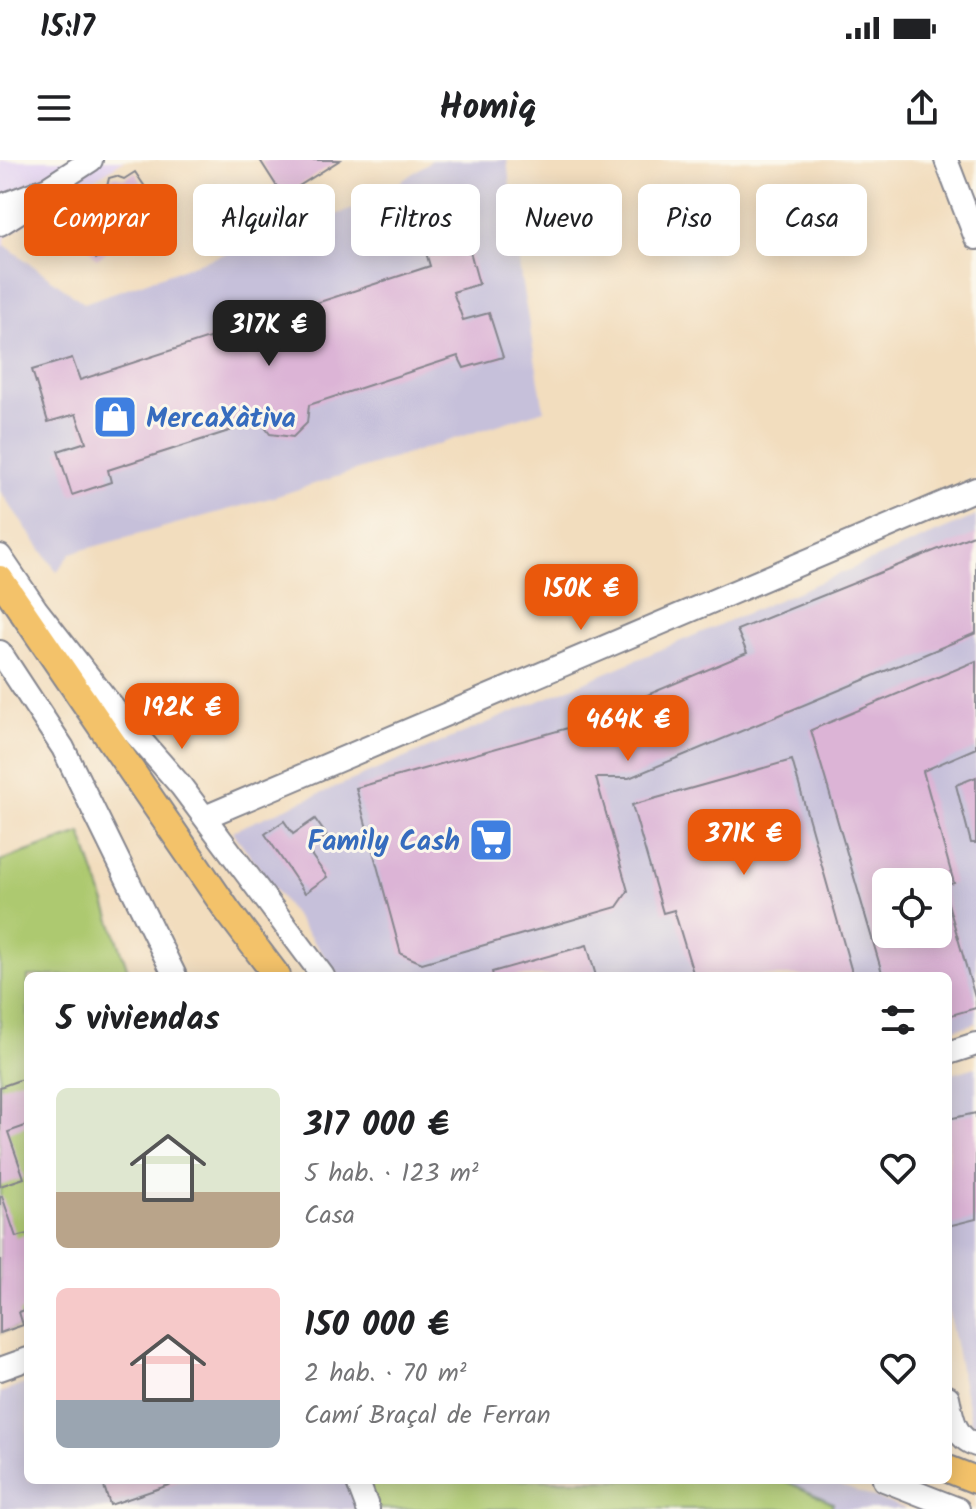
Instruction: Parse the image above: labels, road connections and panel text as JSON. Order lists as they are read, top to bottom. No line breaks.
{"places":{"shop":["MercaXàtiva"],"supermarket":["Family Cash"]},"page":{"status":"15:17","header":"Homiq","chip":["Comprar","Alquilar","Filtros","Nuevo","Piso","Casa"],"price":["317K €","150K €","192K €","464K €","371K €"],"heading":"5 viviendas","list":[{"name":"317 000 €","note":"5 hab. · 123 m² · Casa"},{"name":"150 000 €","note":"2 hab. · 70 m² · Camí Braçal de Ferran"}]}}
